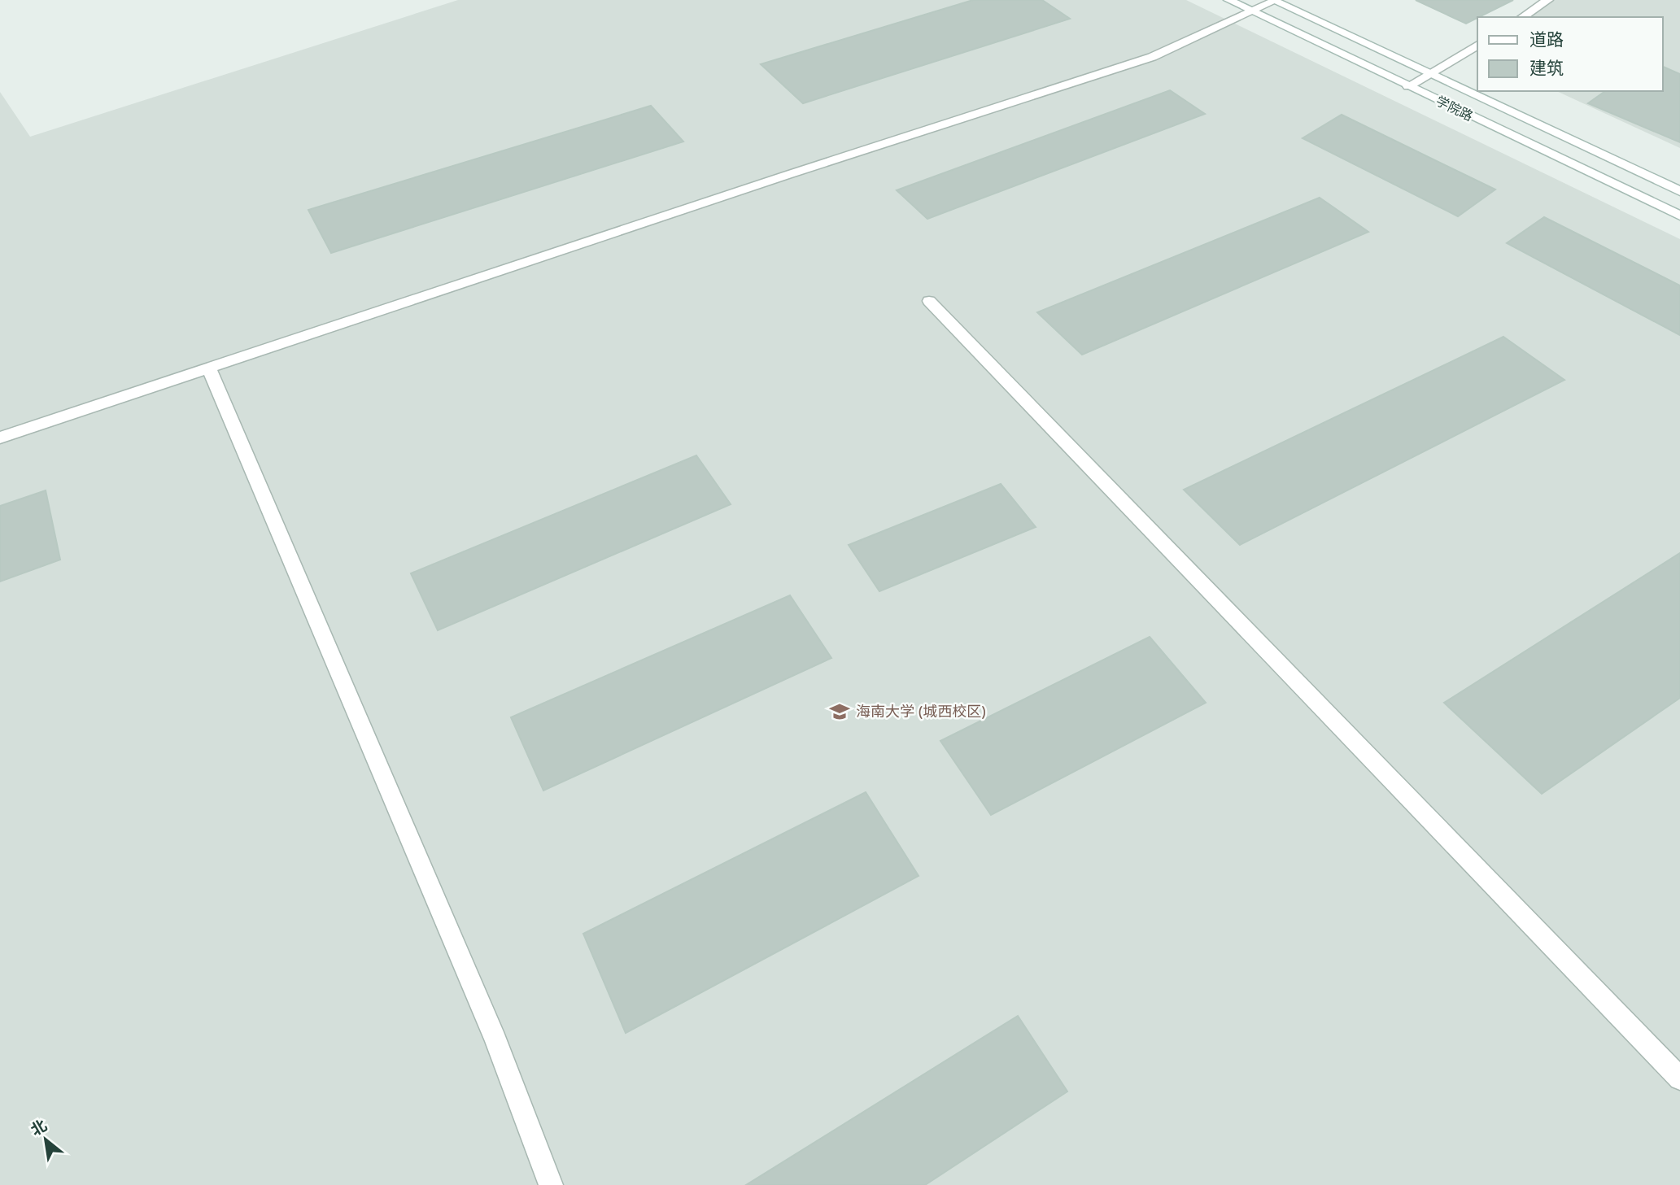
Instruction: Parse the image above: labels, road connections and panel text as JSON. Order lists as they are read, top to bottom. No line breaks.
{"streets":{"street":["学院路"]},"places":{"school or university":["海南大学 (城西校区)"]},"legend":["道路","建筑"],"north":"top left"}
